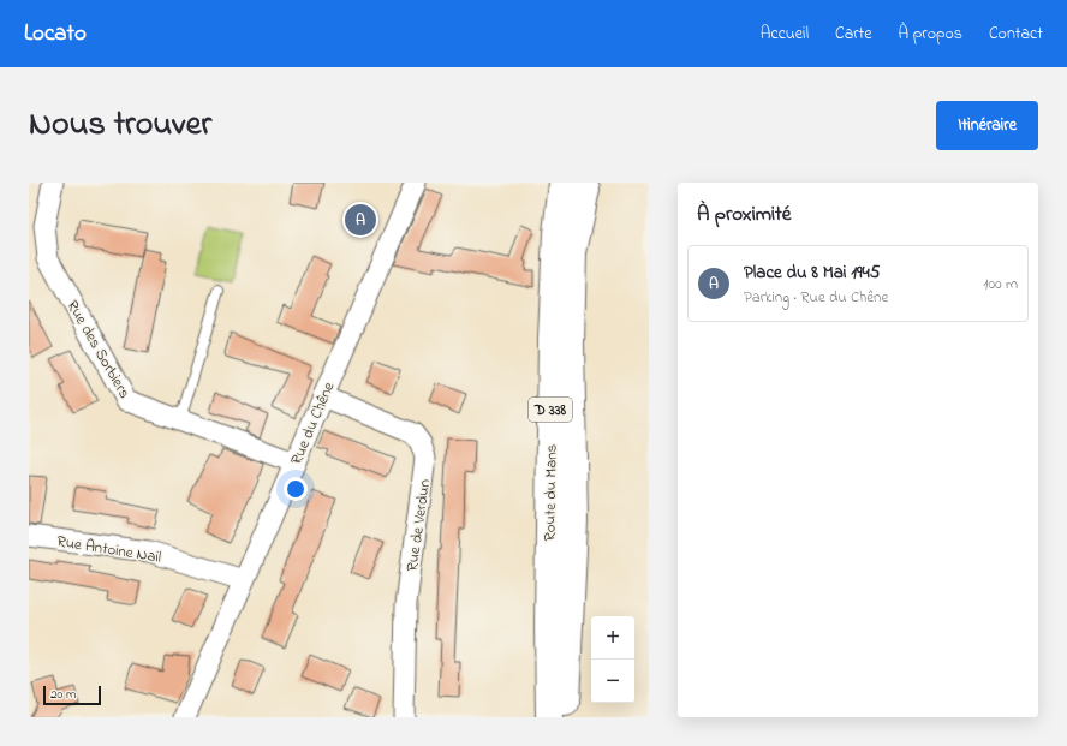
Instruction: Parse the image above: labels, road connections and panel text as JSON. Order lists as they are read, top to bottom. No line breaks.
{"streets":{"main road":["D 338","Route du Mans"],"street":["Rue des Sorbiers","Rue du Chêne","Rue de Verdun","Rue Antoine Nail"]},"crossings":[["Rue des Sorbiers","Rue du Chêne"],["Rue du Chêne","Rue de Verdun"],["Rue du Chêne","Rue Antoine Nail"]],"scale_bar":"20 m","page":{"header":"Locato","nav":["Accueil","Carte","À propos","Contact"],"title":"Nous trouver","buttons":"Itinéraire","heading":"À proximité","pins":"A","list":[{"mark":"A","name":"Place du 8 Mai 1945","note":"Parking · Rue du Chêne","value":"100 m"}],"map_buttons":["+","−"],"scale":"20 m"}}
